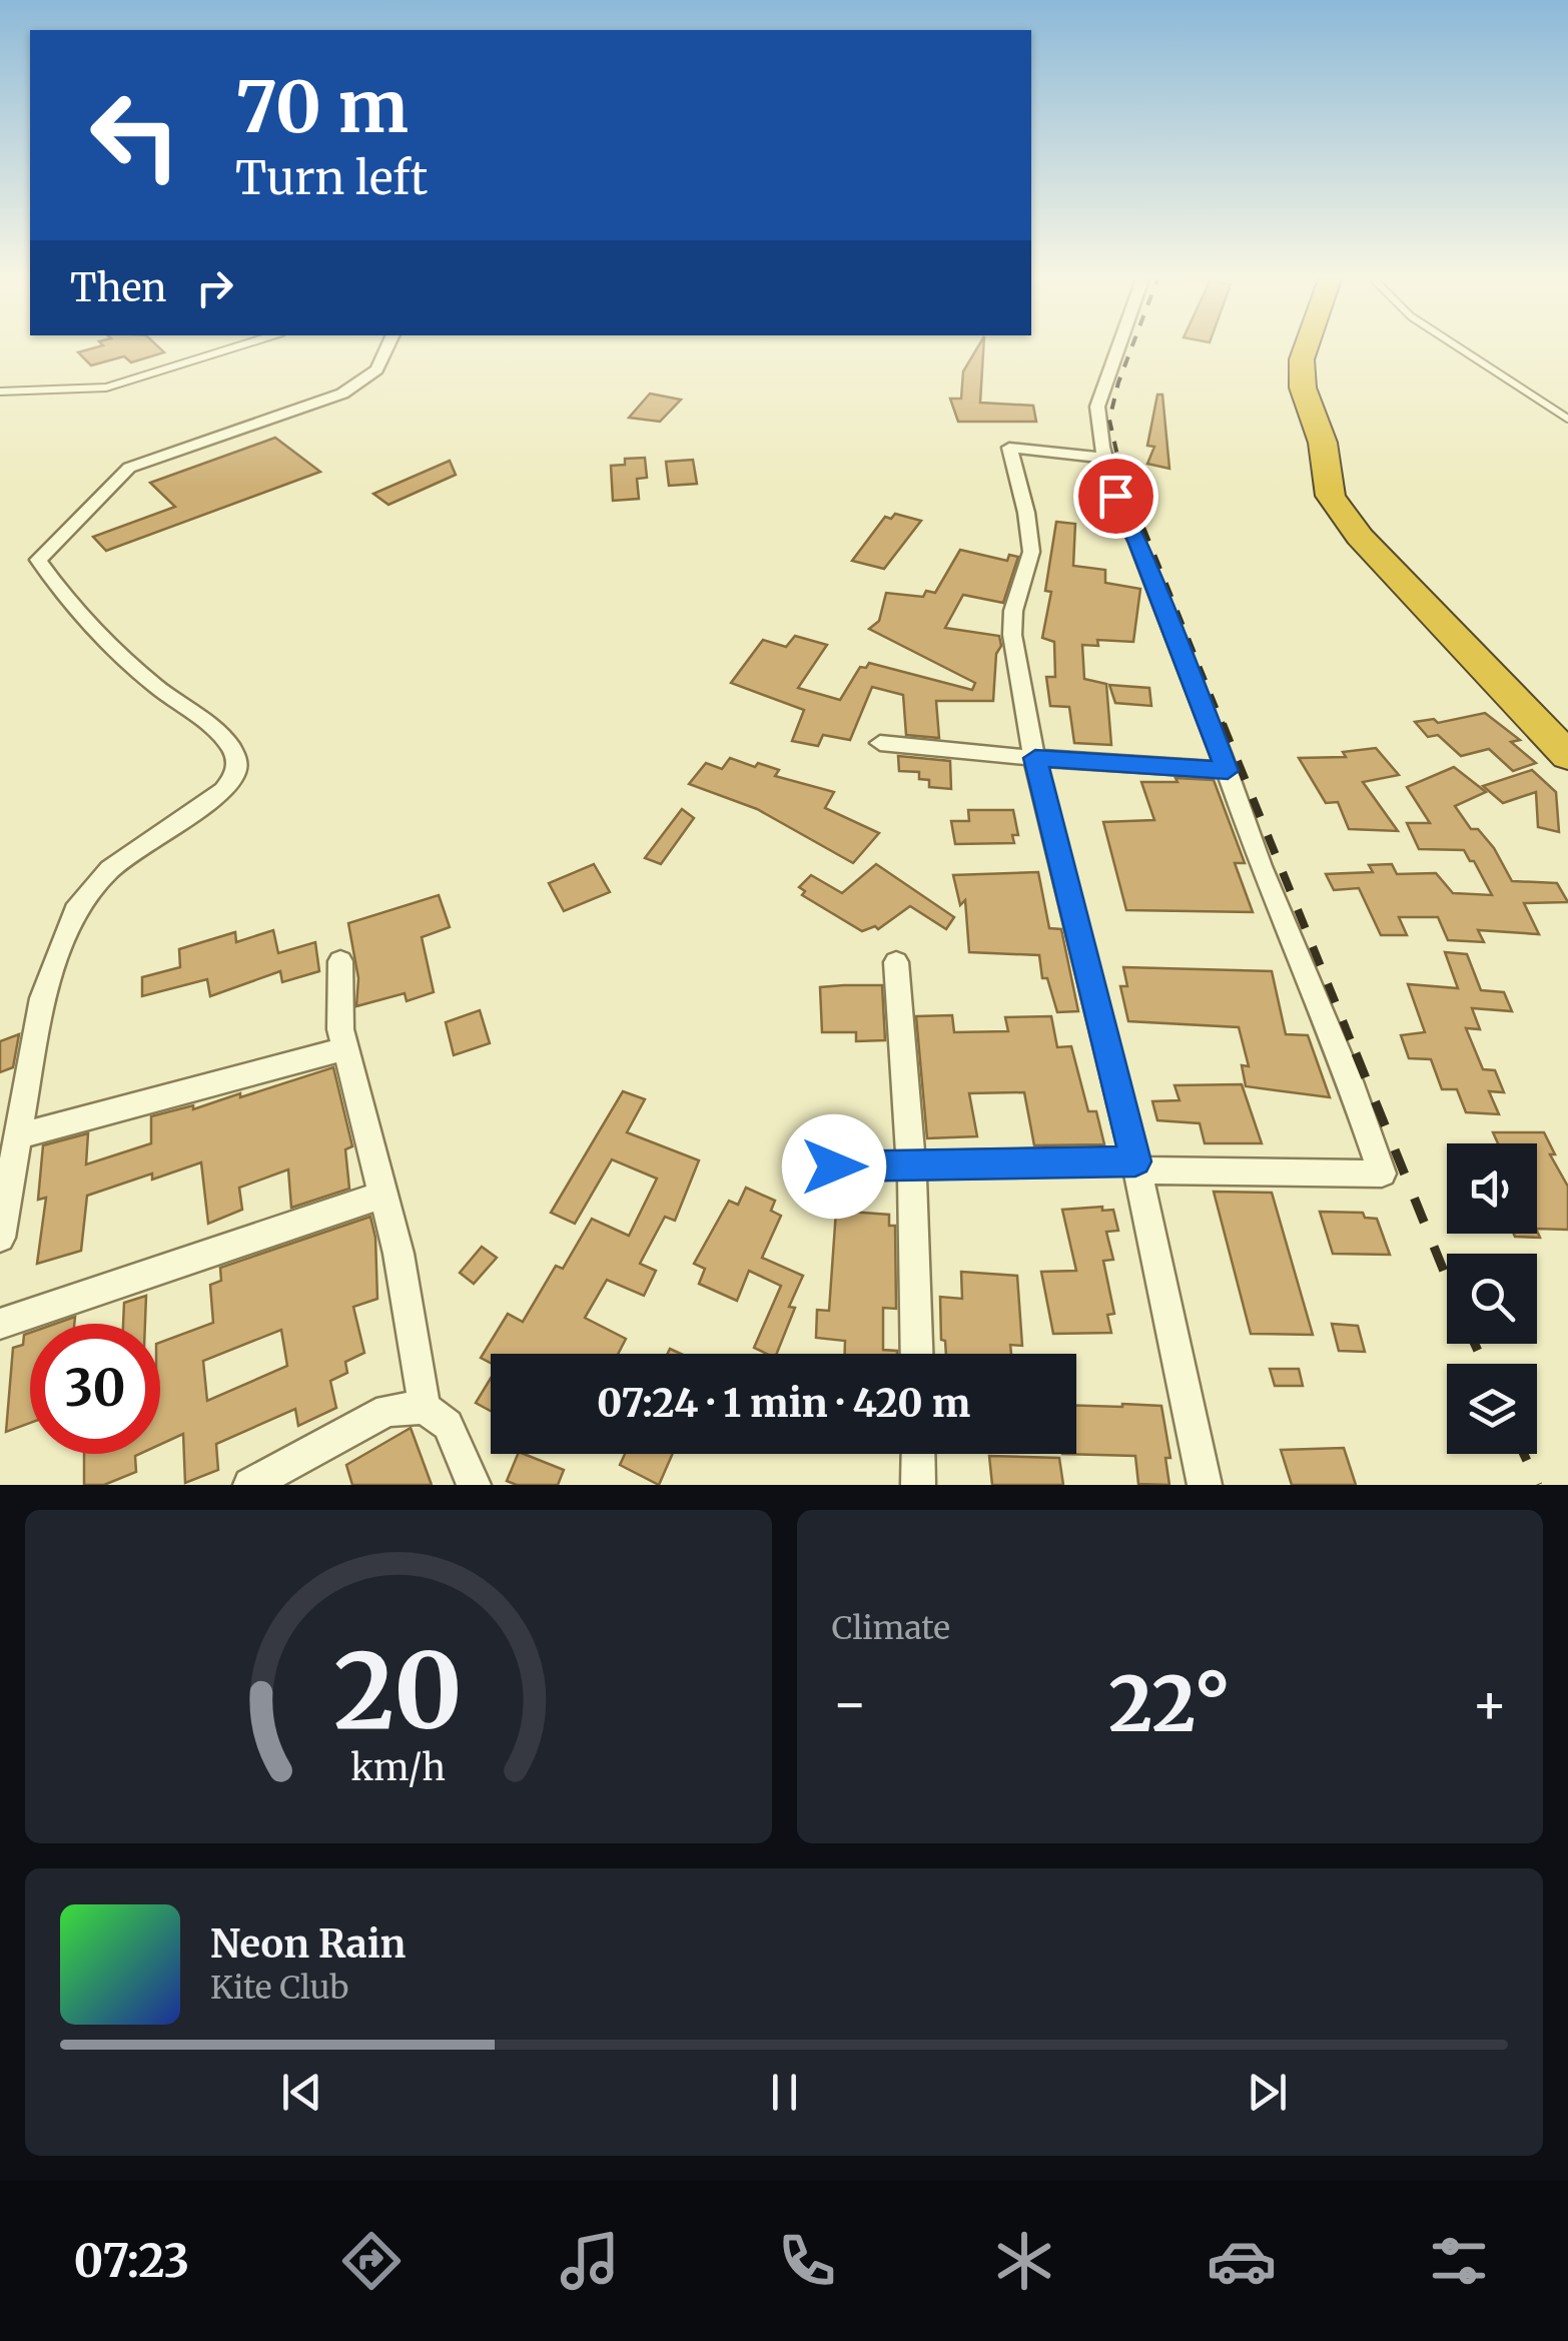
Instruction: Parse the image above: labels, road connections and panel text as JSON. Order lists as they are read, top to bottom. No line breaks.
{"page":{"turn":["70 m","Turn left"],"then":"Then","limit":"30","trip":"07:24 · 1 min · 420 m","tile":"Climate","heat":["−","22°","+"],"song":["Neon Rain","Kite Club"],"tabs":"07:23","gauge":["20","km/h"]}}
